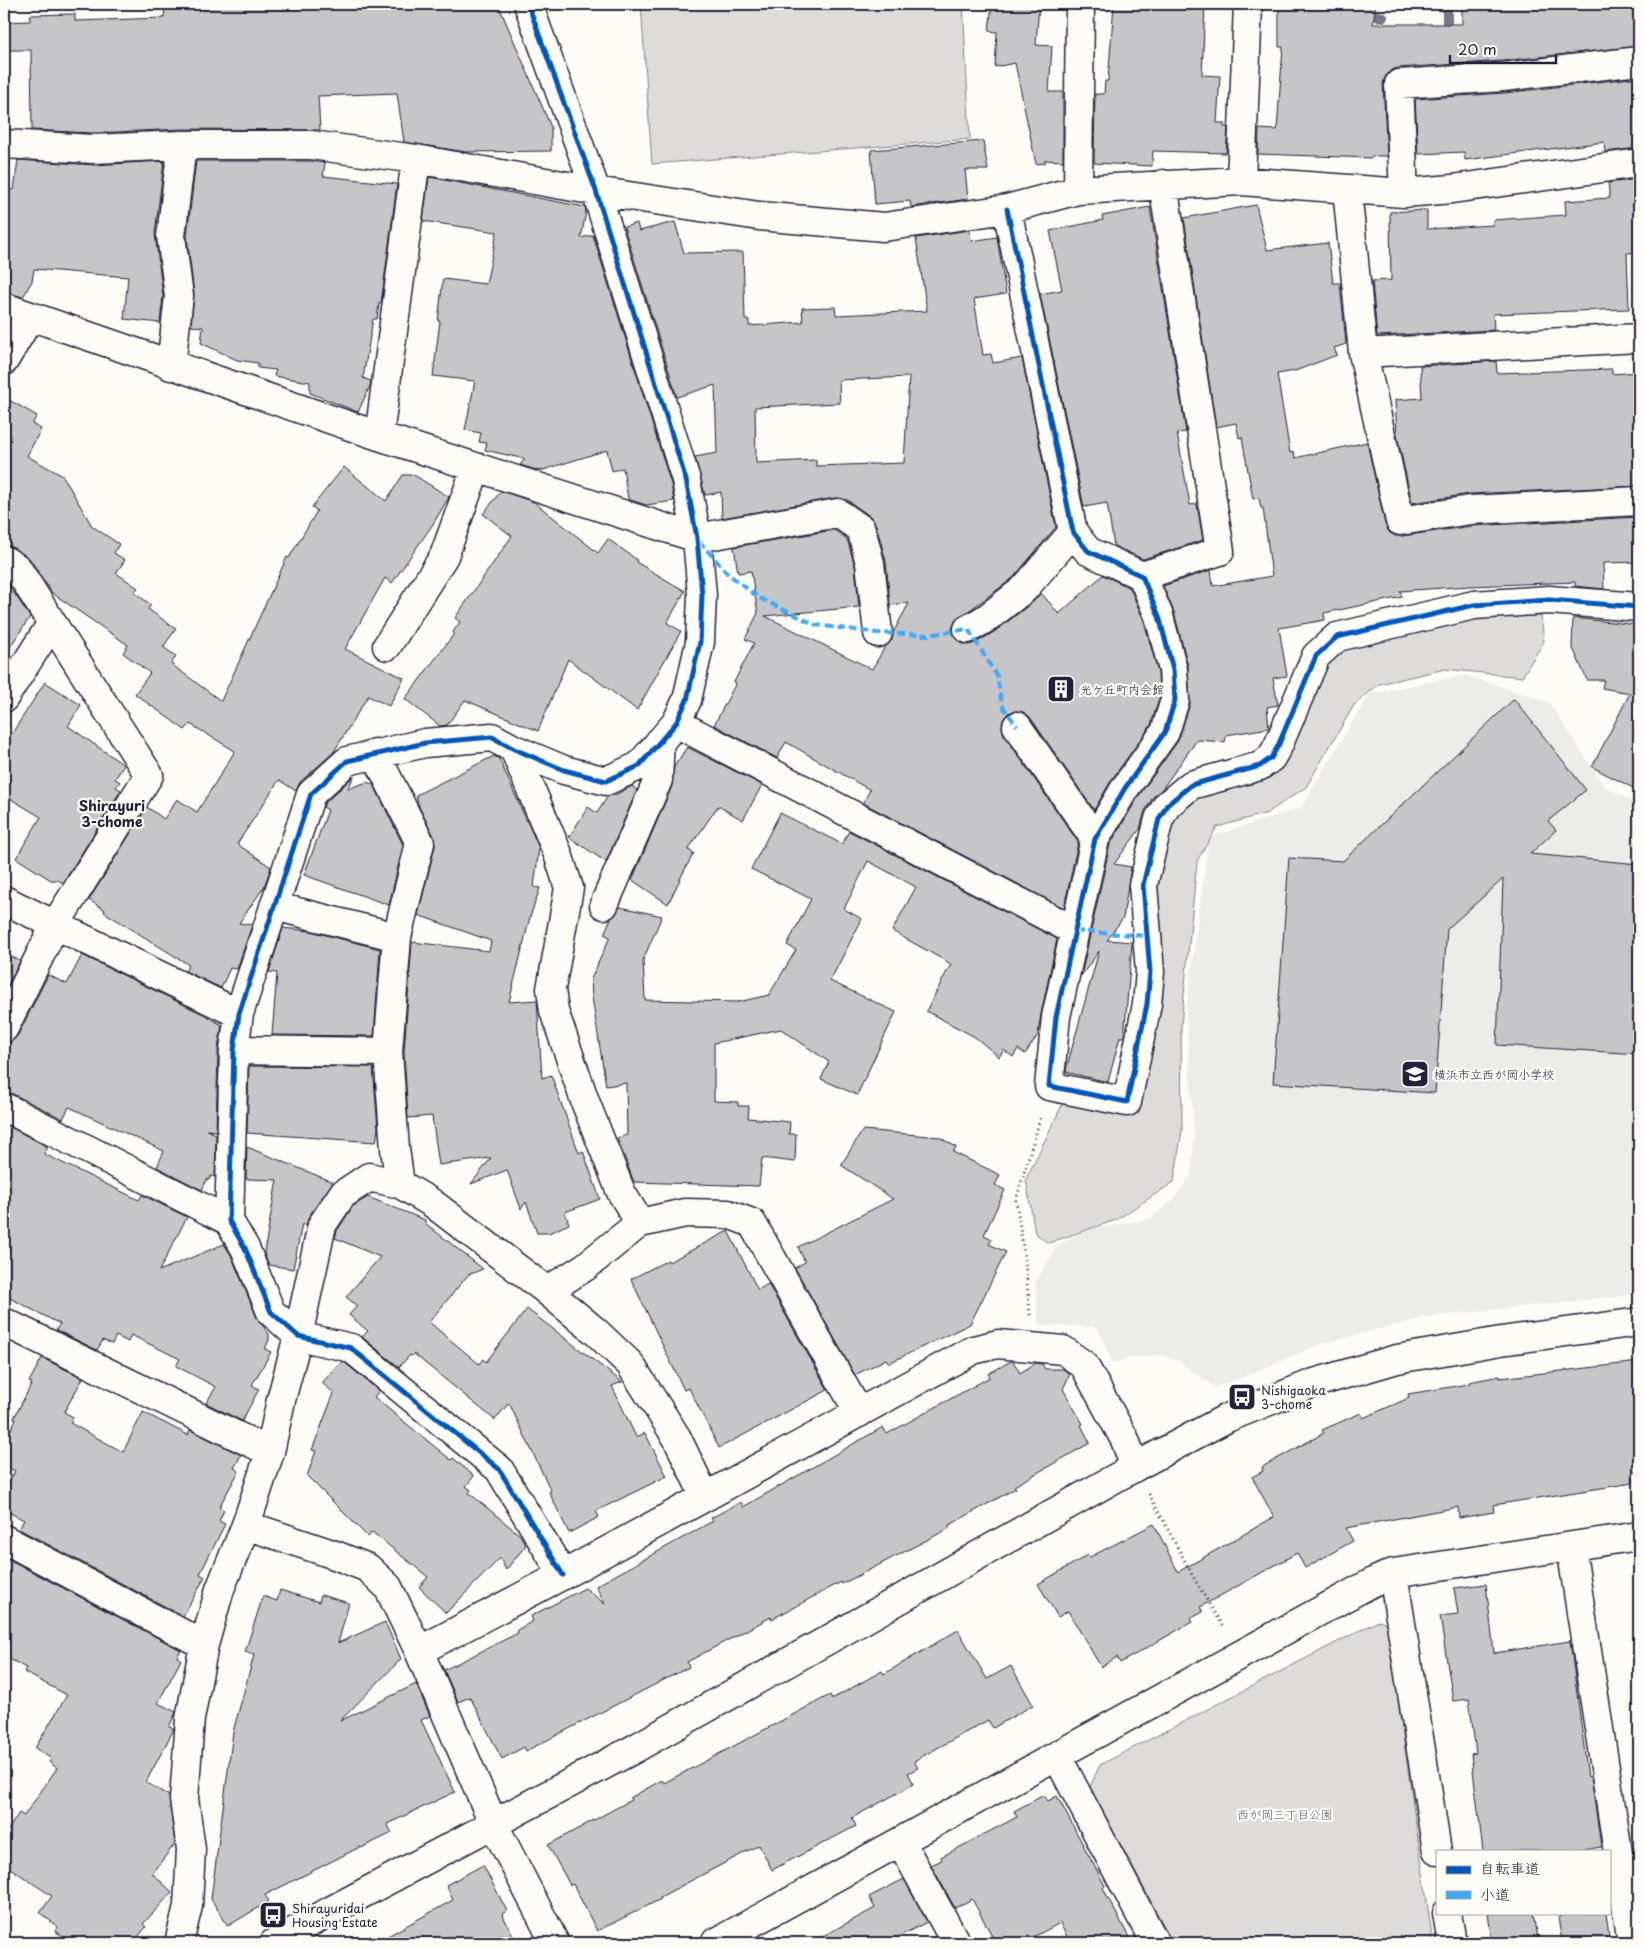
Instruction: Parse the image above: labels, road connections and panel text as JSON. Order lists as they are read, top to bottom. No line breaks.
{"districts":["Shirayuri 3-chome"],"parks":["西が岡三丁目公園"],"places":{"building":["光ケ丘町内会館"],"school or university":["横浜市立西が岡小学校"],"bus stop":["Nishigaoka 3-chome","Shirayuridai Housing Estate"]},"legend":["自転車道","小道"],"scale_bar":"20 m"}
